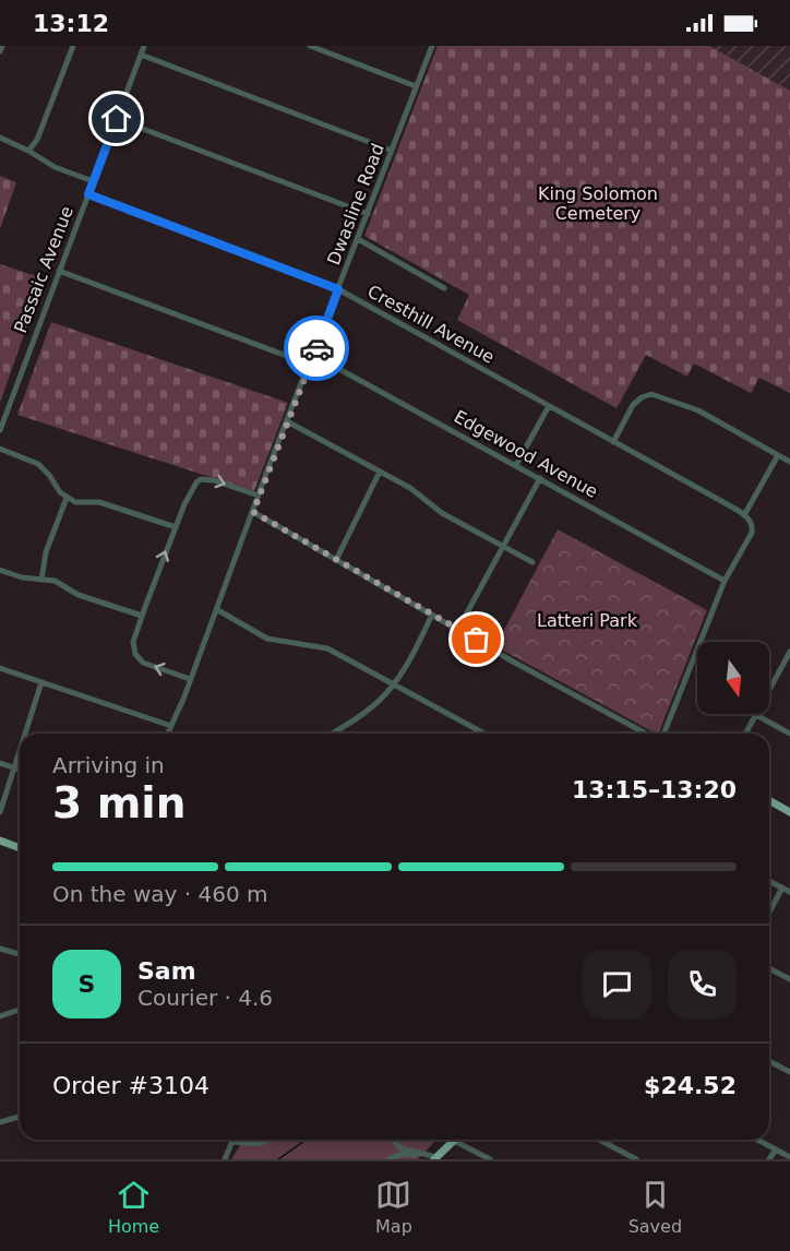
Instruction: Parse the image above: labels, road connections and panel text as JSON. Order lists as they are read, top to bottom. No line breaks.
{"streets":{"street":["Dwasline Road","Passaic Avenue","Cresthill Avenue","Edgewood Avenue"]},"crossings":[["Dwasline Road","Cresthill Avenue"],["Dwasline Road","Edgewood Avenue"],["Passaic Avenue","Cresthill Avenue"]],"parks":["King Solomon Cemetery","Latteri Park"],"north":"bottom","page":{"status":"13:12","heading":["3 min","Arriving in","13:15–13:20"],"panel":["Sam","Courier · 4.6","Order #3104","$24.52"],"bar":"On the way · 460 m","round":"S","tabs":["Home","Map","Saved"]}}
